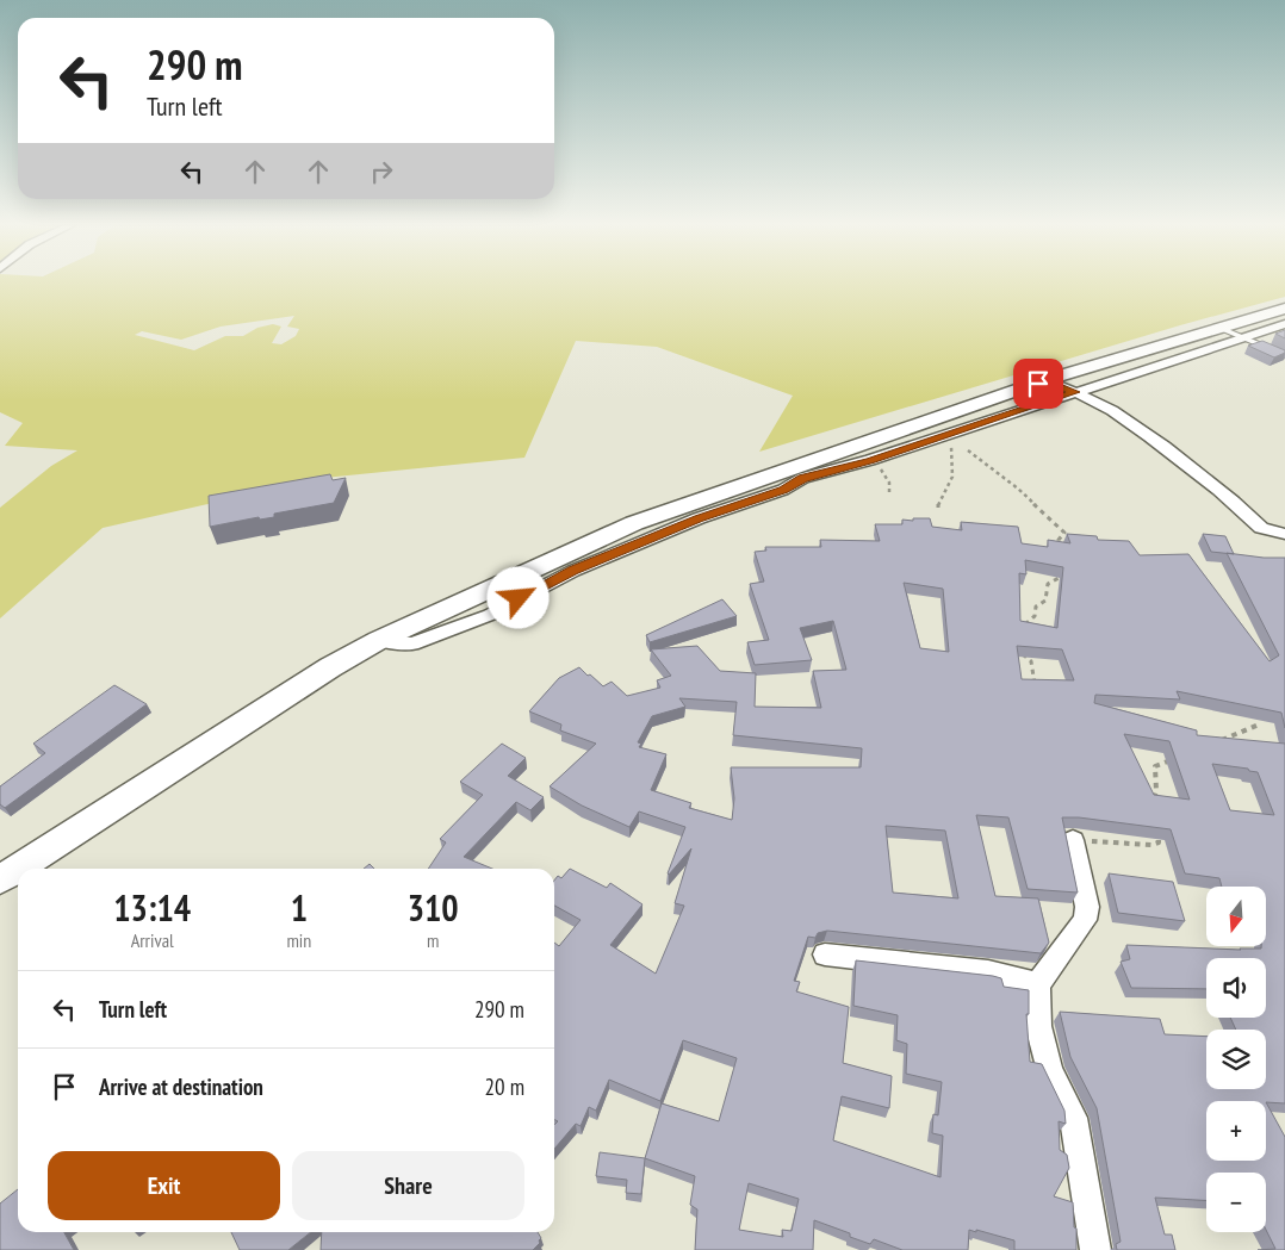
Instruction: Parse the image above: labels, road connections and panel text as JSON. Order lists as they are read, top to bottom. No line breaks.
{"north":"bottom","page":{"turn":["290 m","Turn left"],"eta":["13:14","Arrival","1","min","310","m"],"map_buttons":["+","−"],"list":[{"name":"Turn left","value":"290 m"},{"name":"Arrive at destination","value":"20 m"}],"buttons":["Exit","Share"]}}
